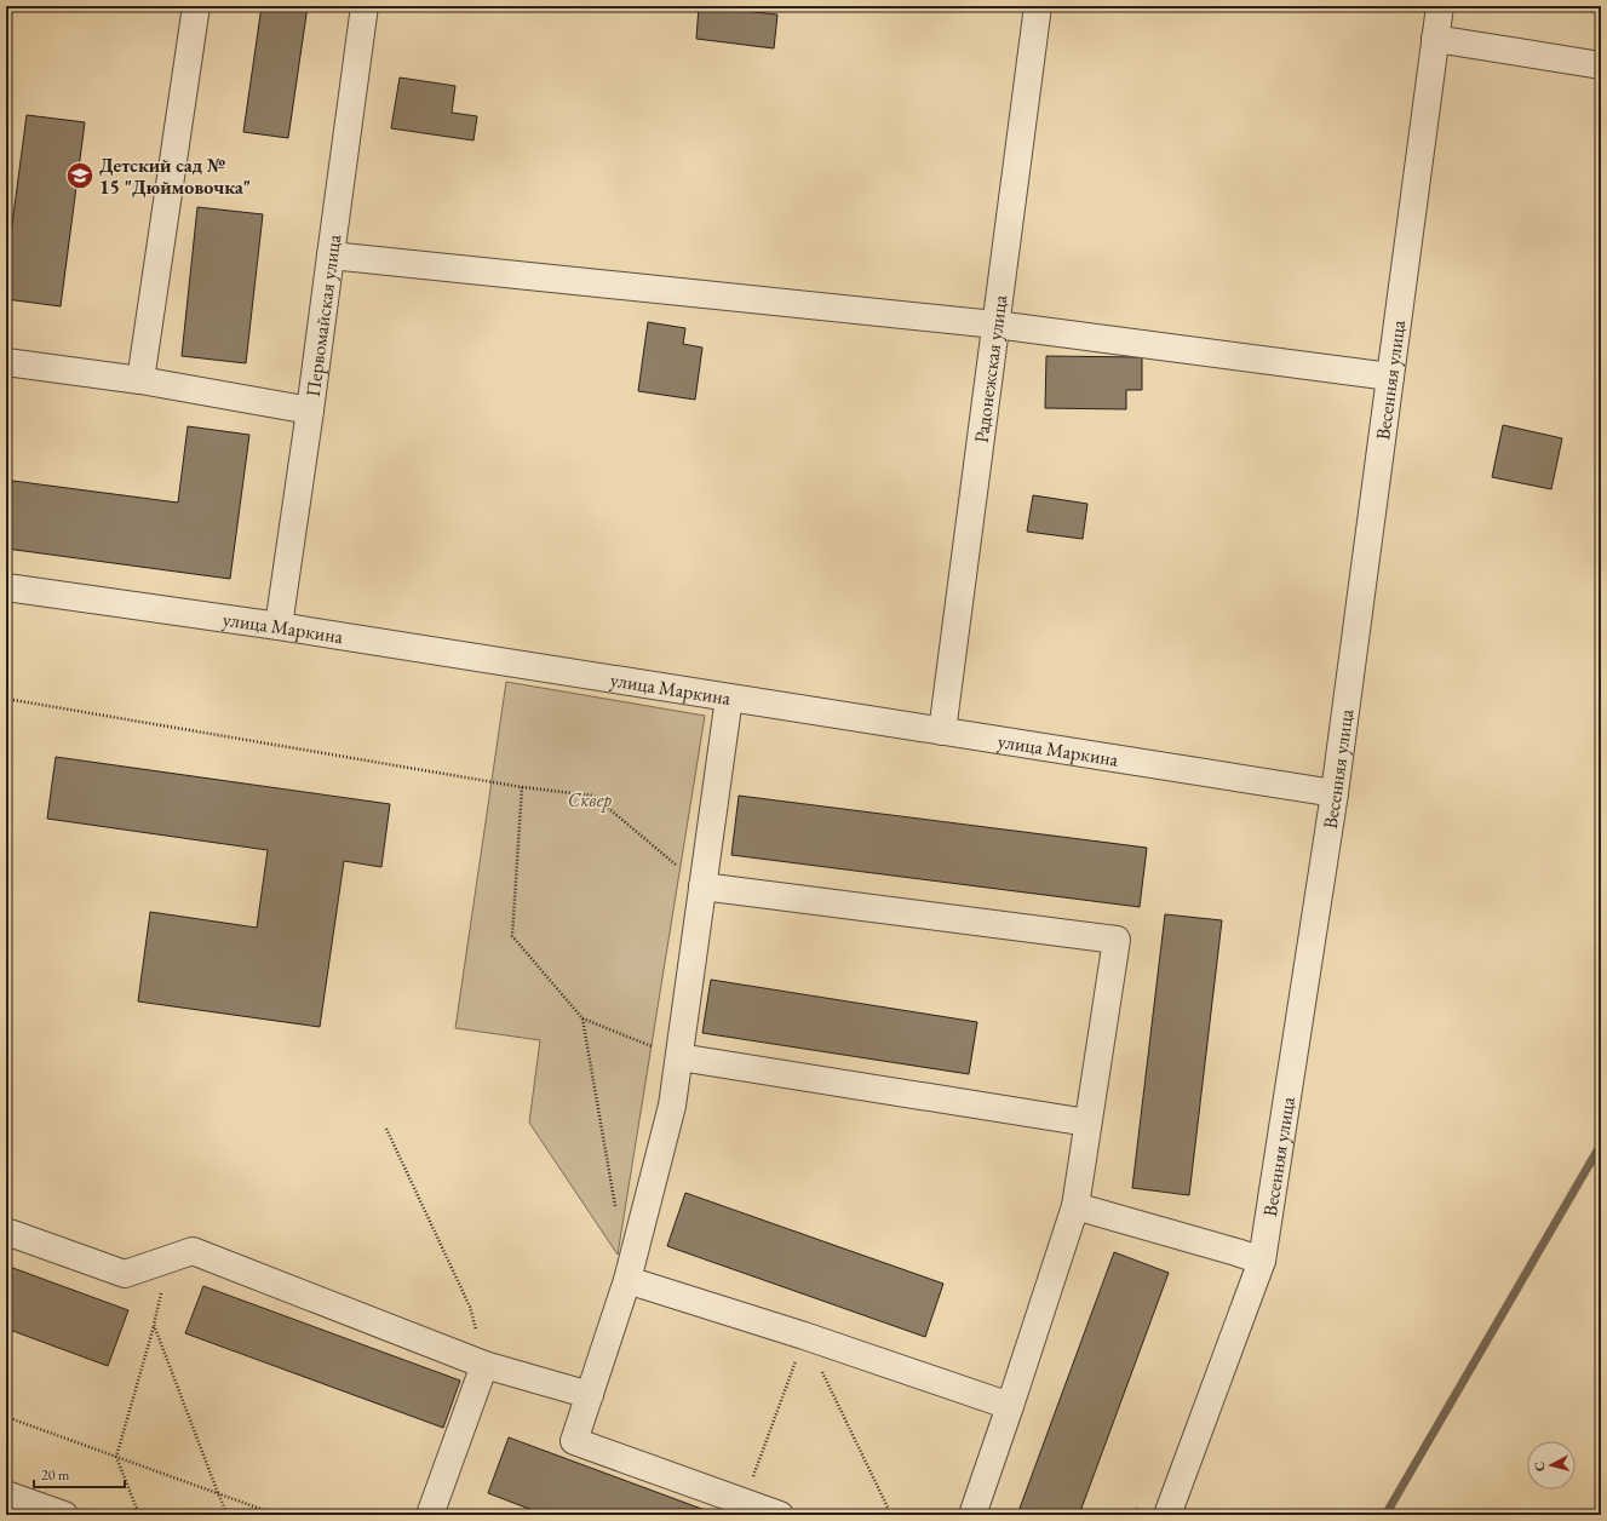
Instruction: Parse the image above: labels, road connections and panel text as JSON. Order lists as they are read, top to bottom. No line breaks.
{"streets":{"street":["Первомайская улица","Радонежская улица","Весенняя улица","улица Маркина"]},"crossings":[["Первомайская улица","улица Маркина"],["Радонежская улица","улица Маркина"],["Весенняя улица","улица Маркина"]],"parks":["Сквер"],"places":{"school or university":["Детский сад № 15 \"Дюймовочка\""]},"scale_bar":"20 m","north":"left"}
